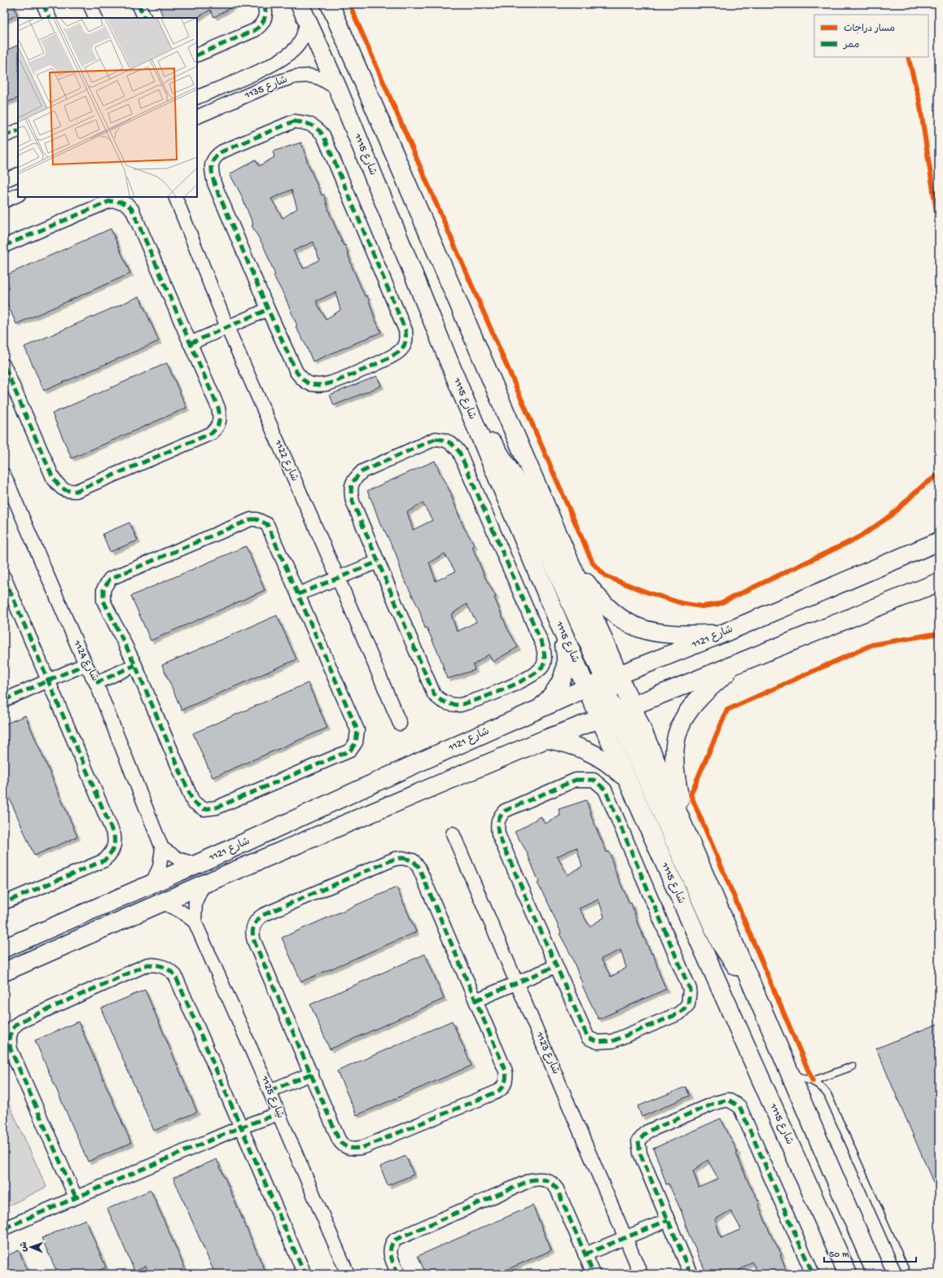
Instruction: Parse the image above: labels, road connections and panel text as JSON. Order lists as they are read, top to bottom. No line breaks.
{"streets":{"street":["شارع 1135","شارع 1115","شارع 1122","شارع 1121","شارع 1124","شارع 1123","شارع 1125"]},"crossings":[["شارع 1135","شارع 1115"],["شارع 1115","شارع 1121"],["شارع 1121","شارع 1125"]],"legend":["مسار دراجات","ممر"],"scale_bar":"50 m","north":"left"}
